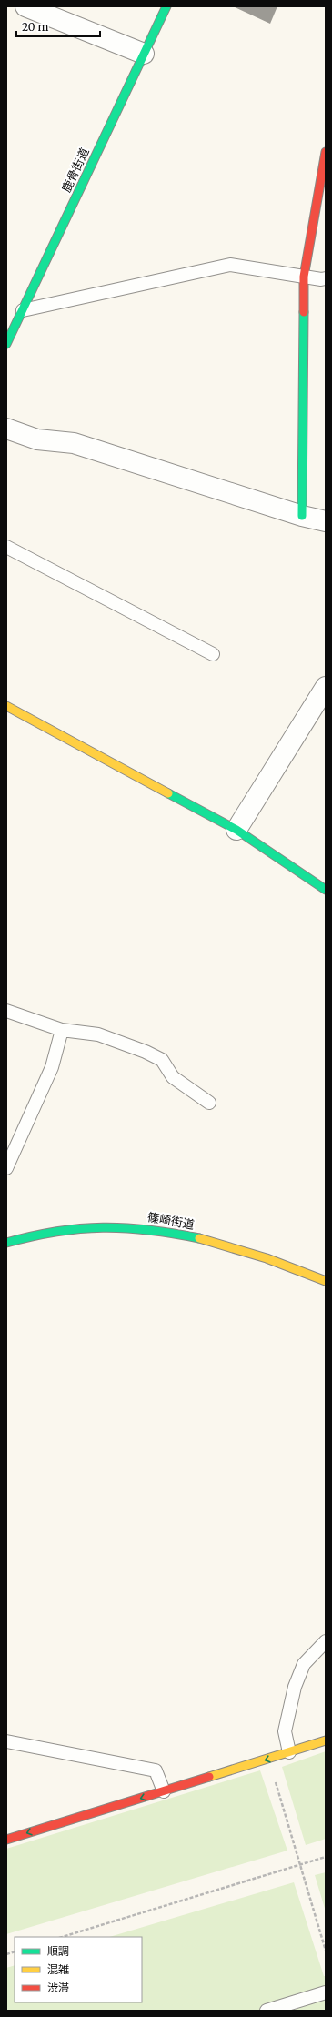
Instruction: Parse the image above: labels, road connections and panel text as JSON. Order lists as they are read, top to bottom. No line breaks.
{"streets":{"street":["鹿骨街道","篠崎街道"]},"legend":["順調","混雑","渋滞"],"scale_bar":"20 m"}
